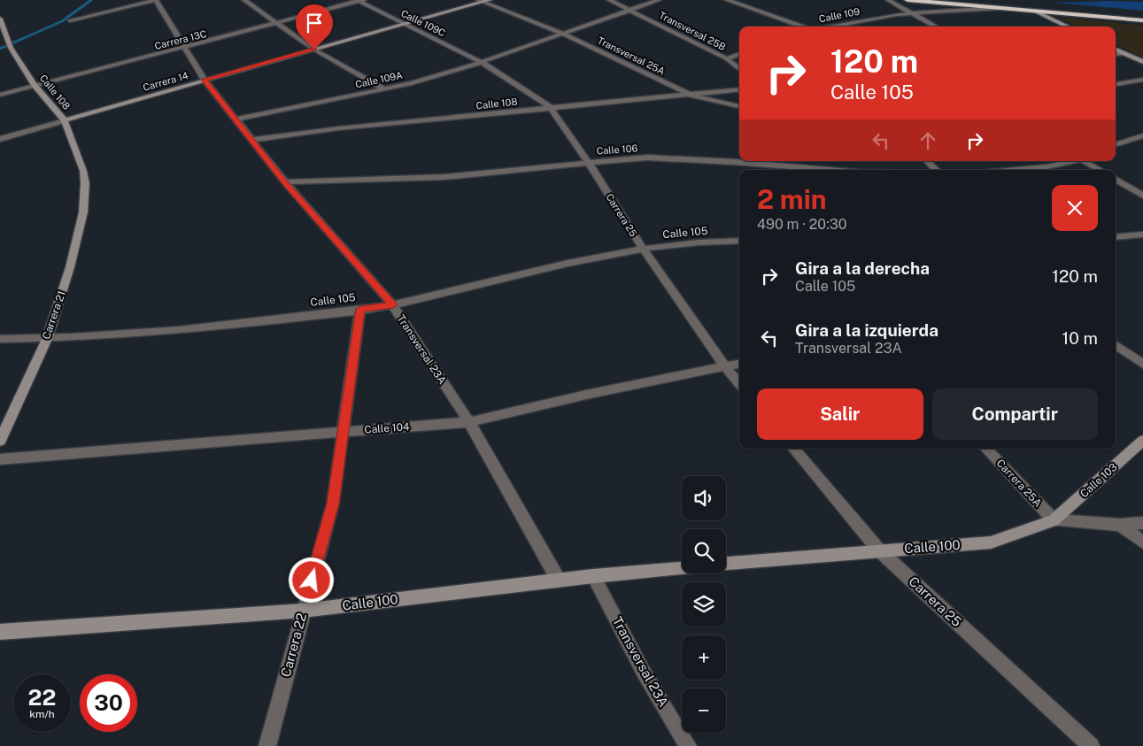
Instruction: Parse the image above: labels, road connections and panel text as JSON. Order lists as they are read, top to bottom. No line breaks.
{"streets":{"street":["Calle 109","Calle 109C","Transversal 25B","Carrera 13C","Transversal 25A","Calle 109A","Carrera 14","Calle 108","Calle 106","Carrera 25","Calle 105","Carrera 21","Transversal 23A","Calle 104","Calle 103","Carrera 25A","Calle 100","Carrera 22"]},"crossings":[["Calle 109C","Carrera 13C"],["Calle 109C","Calle 109A"],["Calle 109C","Carrera 14"],["Calle 109C","Carrera 25"],["Transversal 25B","Calle 109A"],["Carrera 13C","Calle 108"],["Transversal 25A","Calle 109A"],["Transversal 25A","Carrera 14"],["Transversal 25A","Calle 108"],["Calle 109A","Carrera 25"],["Calle 109A","Transversal 23A"],["Carrera 14","Calle 108"],["Calle 108","Carrera 25"],["Calle 108","Carrera 21"],["Calle 108","Transversal 23A"],["Calle 106","Carrera 25"],["Calle 106","Transversal 23A"],["Carrera 25","Calle 105"],["Carrera 25","Calle 104"],["Carrera 25","Calle 100"],["Calle 105","Carrera 21"],["Calle 105","Transversal 23A"],["Calle 105","Carrera 22"],["Transversal 23A","Calle 104"],["Transversal 23A","Calle 100"],["Calle 104","Carrera 22"],["Calle 103","Carrera 25A"],["Calle 103","Calle 100"],["Carrera 25A","Calle 100"],["Calle 100","Carrera 22"]],"page":{"turn":["120 m","Calle 105"],"heading":["2 min","490 m · 20:30"],"list":[{"name":"Gira a la derecha","note":"Calle 105","value":"120 m"},{"name":"Gira a la izquierda","note":"Transversal 23A","value":"10 m"}],"buttons":["Salir","Compartir"],"map_buttons":["+","−"],"speed":"22 km/h","limit":"30"}}
